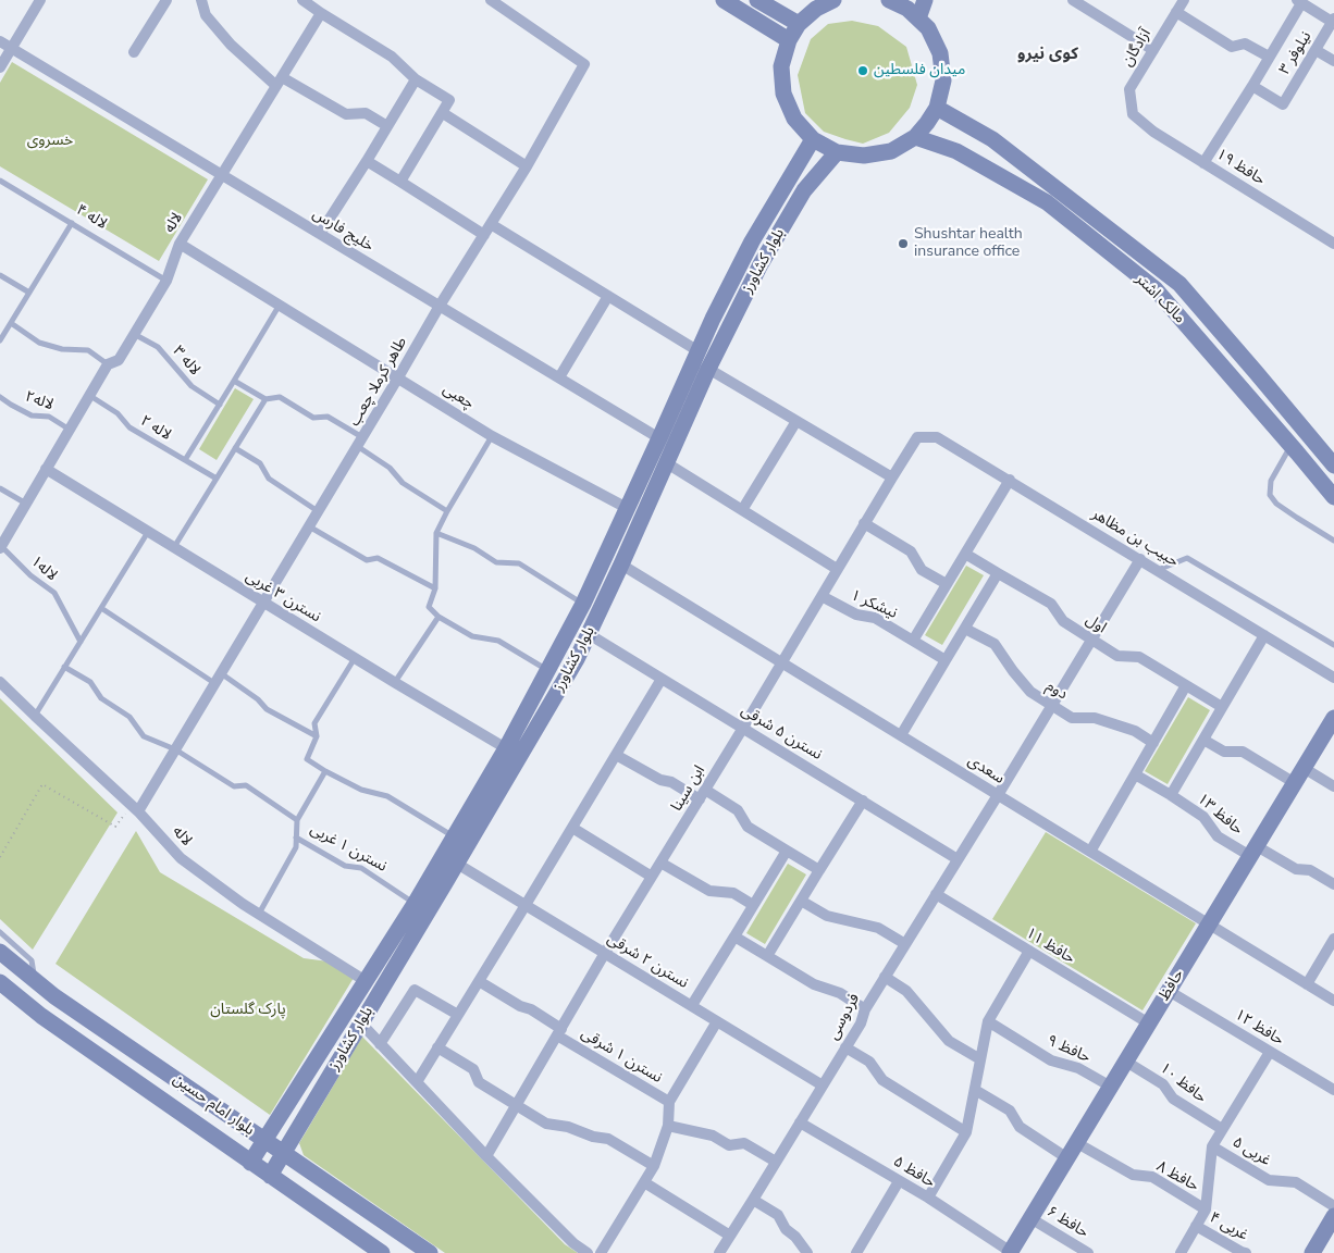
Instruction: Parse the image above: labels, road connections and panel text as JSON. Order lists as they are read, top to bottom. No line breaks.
{"streets":{"main road":["بلوار کشاورز","مالک اشتر","حافظ","بلوار امام حسین"],"street":["آزادگان","نیلوفر ۳","حافظ ۱۹","لاله","خلیج فارس","طاهر کرملا چعب","چعبی","حبیب بن مظاهر","نسترن ۳ غربی","نیشکر ۱","اول","دوم","نسترن ۵ شرقی","سعدی","ابن سینا","حافظ ۱۳","حافظ ۱۱","نسترن ۲ شرقی","فردوسی","حافظ ۱۲","حافظ ۹","نسترن ۱ شرقی","حافظ ۱۰","۵ غربی","حافظ ۵","حافظ ۸","حافظ ۶","۴ غربی"],"lane":["لاله ۴","لاله ۳","لاله۲","لاله ۲","لاله۱","نسترن ۱ غربی"]},"crossings":[["آزادگان","حافظ ۱۹"],["لاله ۴","لاله"],["لاله","خلیج فارس"],["لاله","بلوار کشاورز"],["لاله","لاله ۳"],["لاله","طاهر کرملا چعب"],["لاله","لاله۲"],["لاله","لاله ۲"],["لاله","لاله۱"],["لاله","نسترن ۳ غربی"],["خلیج فارس","بلوار کشاورز"],["خلیج فارس","طاهر کرملا چعب"],["بلوار کشاورز","چعبی"],["بلوار کشاورز","نسترن ۳ غربی"],["بلوار کشاورز","نسترن ۵ شرقی"],["بلوار کشاورز","سعدی"],["بلوار کشاورز","نسترن ۱ غربی"],["بلوار کشاورز","نسترن ۲ شرقی"],["بلوار کشاورز","بلوار امام حسین"],["طاهر کرملا چعب","چعبی"],["طاهر کرملا چعب","نسترن ۳ غربی"],["حبیب بن مظاهر","ابن سینا"],["حبیب بن مظاهر","فردوسی"],["نیشکر ۱","ابن سینا"],["اول","فردوسی"],["دوم","فردوسی"],["نسترن ۵ شرقی","ابن سینا"],["نسترن ۵ شرقی","فردوسی"],["سعدی","ابن سینا"],["سعدی","حافظ"],["سعدی","فردوسی"],["ابن سینا","نسترن ۲ شرقی"],["ابن سینا","نسترن ۱ شرقی"],["حافظ ۱۳","حافظ"],["حافظ ۱۱","حافظ"],["حافظ ۱۱","فردوسی"],["نسترن ۲ شرقی","فردوسی"],["حافظ","حافظ ۱۲"],["حافظ","حافظ ۹"],["حافظ","حافظ ۱۰"],["حافظ","حافظ ۵"],["حافظ","حافظ ۸"],["حافظ","حافظ ۶"],["فردوسی","حافظ ۵"]],"districts":["کوی نیرو"],"parks":["خسروی","پارک گلستان"],"places":["میدان فلسطین","Shushtar health insurance office"]}
